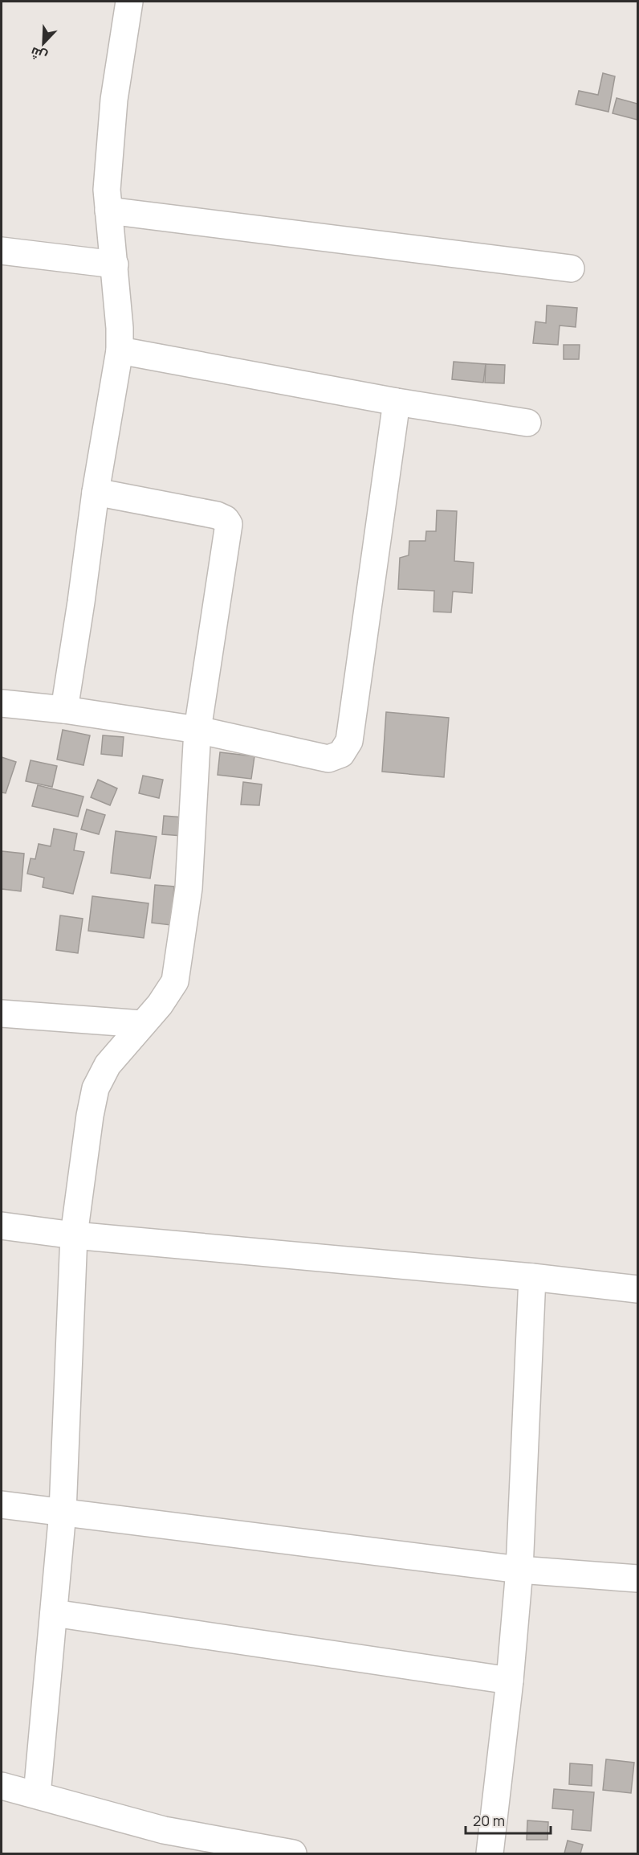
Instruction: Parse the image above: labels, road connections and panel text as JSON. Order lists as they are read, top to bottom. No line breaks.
{"scale_bar":"20 m","north":"bottom left"}
